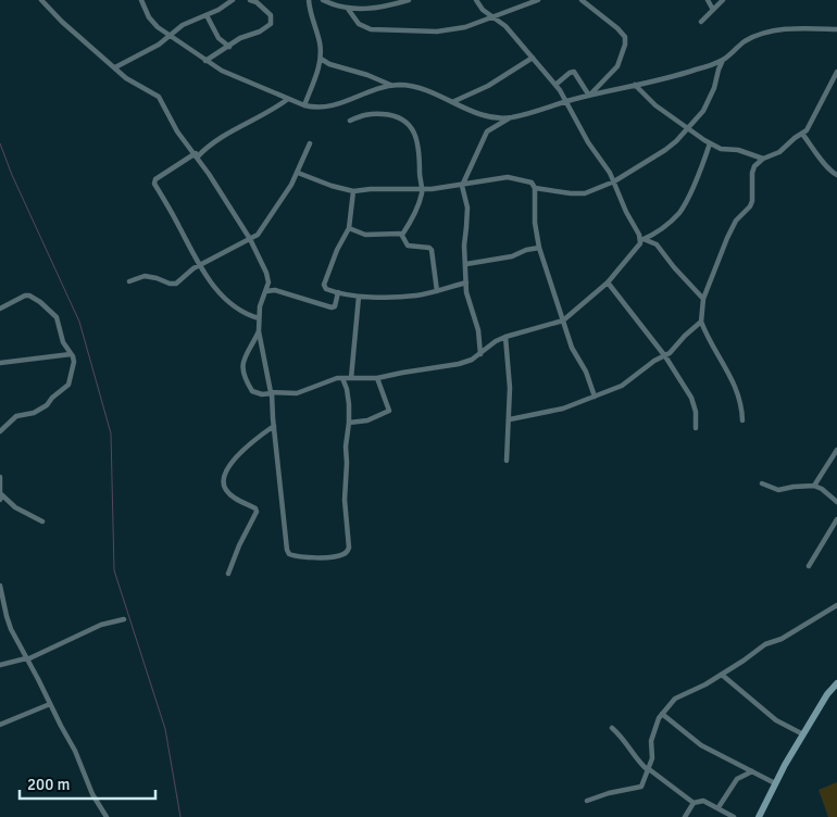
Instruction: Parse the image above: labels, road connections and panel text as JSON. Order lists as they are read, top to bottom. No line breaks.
{"scale_bar":"200 m"}
